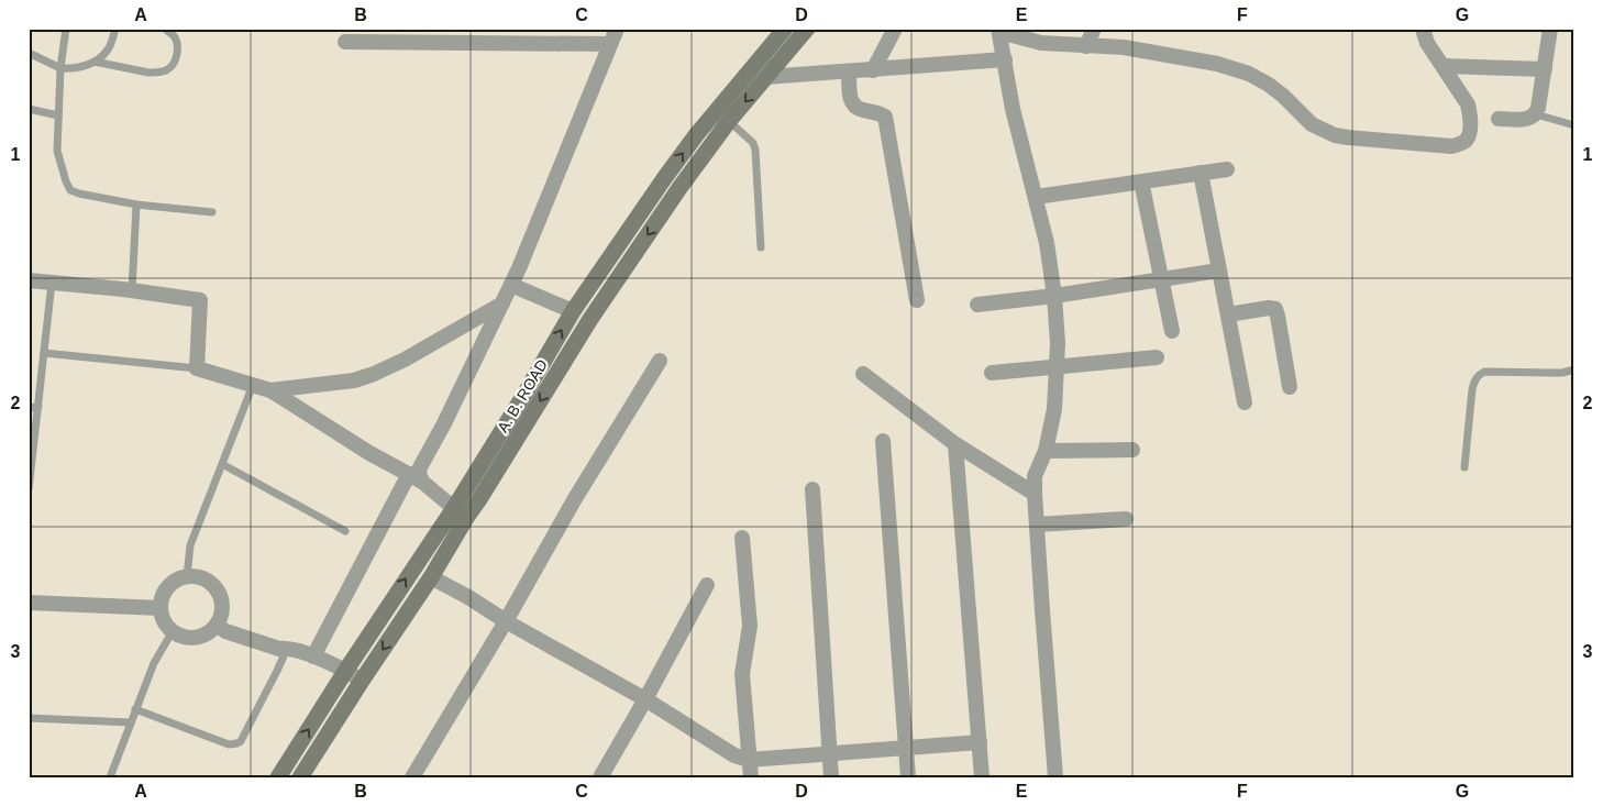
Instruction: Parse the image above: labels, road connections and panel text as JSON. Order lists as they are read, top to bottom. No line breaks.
{"streets":{"main road":["A. B. ROAD"]},"grid":{"columns":["A","B","C","D","E","F","G"],"rows":["1","2","3"]}}
